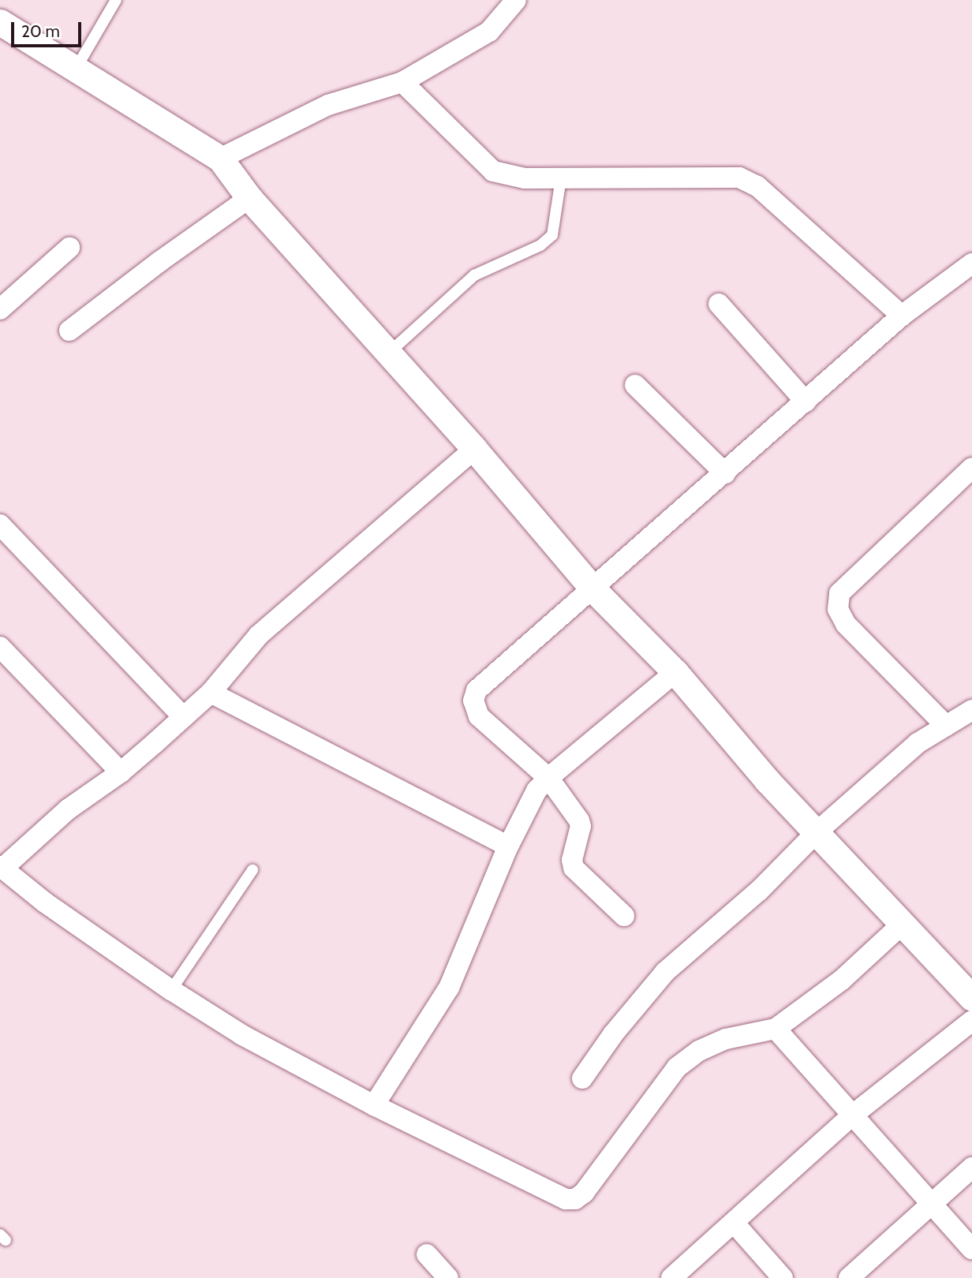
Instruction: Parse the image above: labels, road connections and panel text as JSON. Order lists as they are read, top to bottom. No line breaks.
{"scale_bar":"20 m"}
